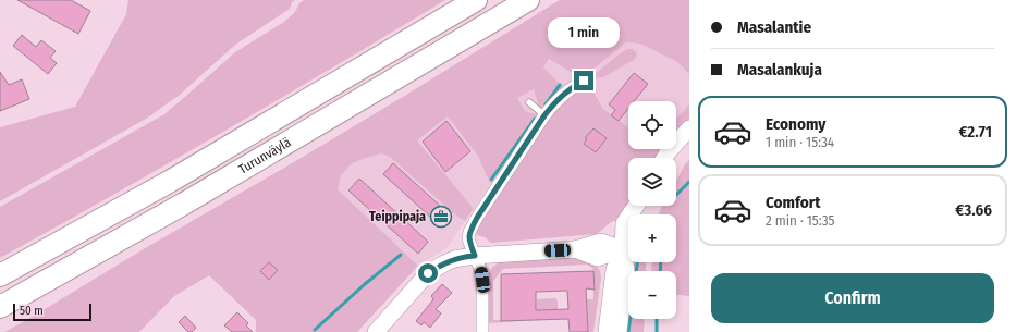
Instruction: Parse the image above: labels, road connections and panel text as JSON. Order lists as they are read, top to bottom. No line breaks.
{"streets":{"highway":["Turunväylä"]},"places":{"office":["Teippipaja"]},"scale_bar":"50 m","page":{"banner":["Masalantie","Masalankuja"],"bubble":"1 min","list":[{"name":"Economy","note":"1 min · 15:34","value":"€2.71"},{"name":"Comfort","note":"2 min · 15:35","value":"€3.66"}],"map_buttons":["+","−"],"buttons":"Confirm","scale":"50 m"}}
